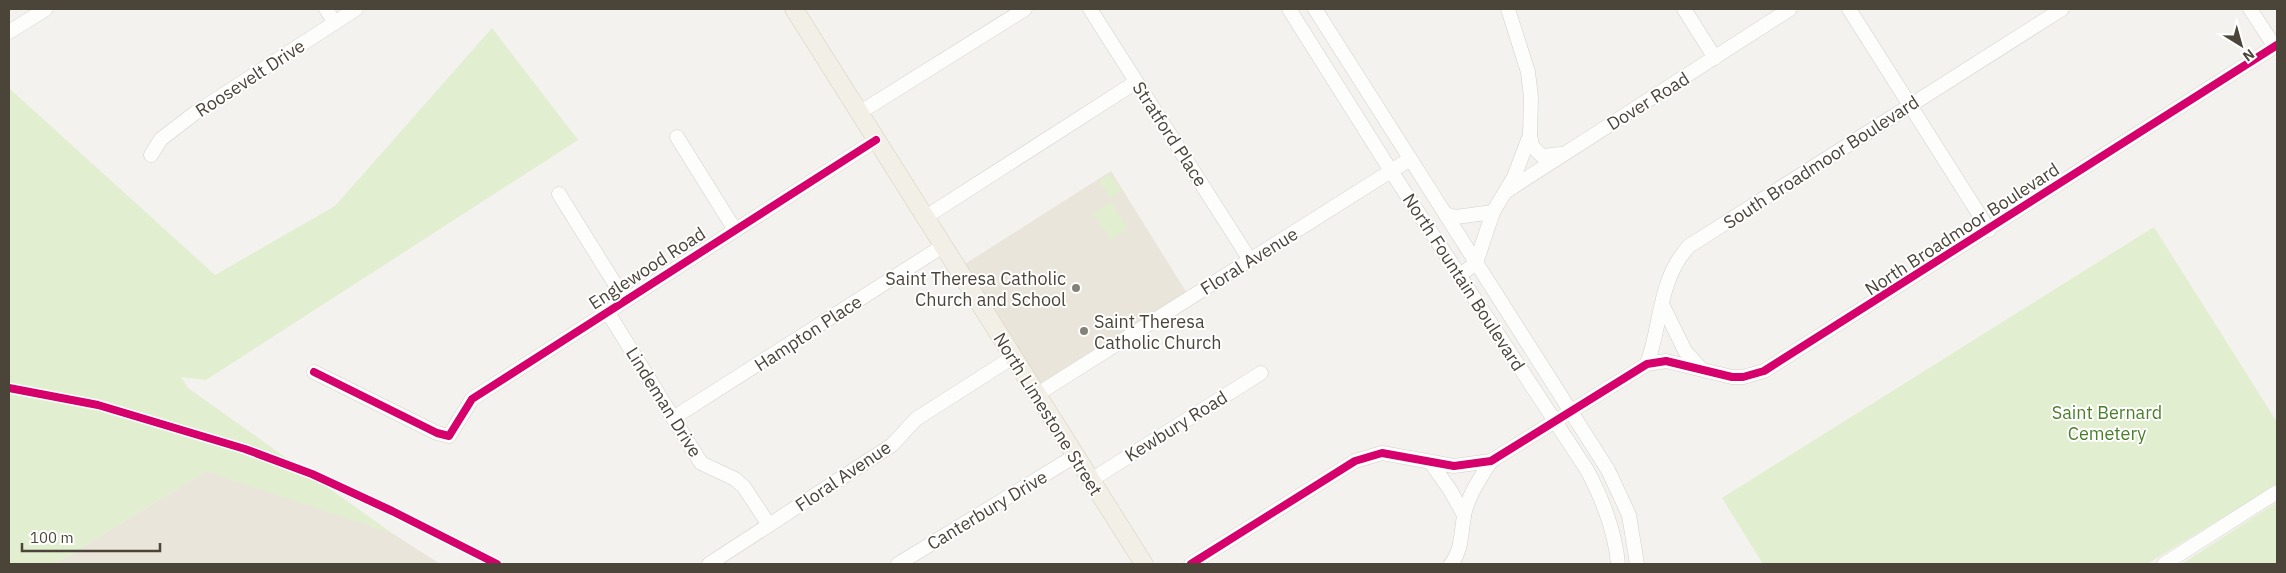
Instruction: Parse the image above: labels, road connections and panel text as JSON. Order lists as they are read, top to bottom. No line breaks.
{"streets":{"main road":["North Limestone Street"],"street":["Roosevelt Drive","Dover Road","Stratford Place","South Broadmoor Boulevard","North Broadmoor Boulevard","Floral Avenue","Englewood Road","North Fountain Boulevard","Hampton Place","Lindeman Drive","Kewbury Road","Canterbury Drive"]},"crossings":[["Stratford Place","Floral Avenue"],["South Broadmoor Boulevard","North Broadmoor Boulevard"],["Floral Avenue","North Fountain Boulevard"],["Floral Avenue","Lindeman Drive"],["Floral Avenue","North Limestone Street"],["Englewood Road","Lindeman Drive"],["Englewood Road","North Limestone Street"],["Hampton Place","Lindeman Drive"],["Hampton Place","North Limestone Street"],["North Limestone Street","Kewbury Road"],["North Limestone Street","Canterbury Drive"]],"parks":["Saint Bernard Cemetery"],"places":["Saint Theresa Catholic Church and School","Saint Theresa Catholic Church"],"scale_bar":"100 m","north":"bottom right"}
